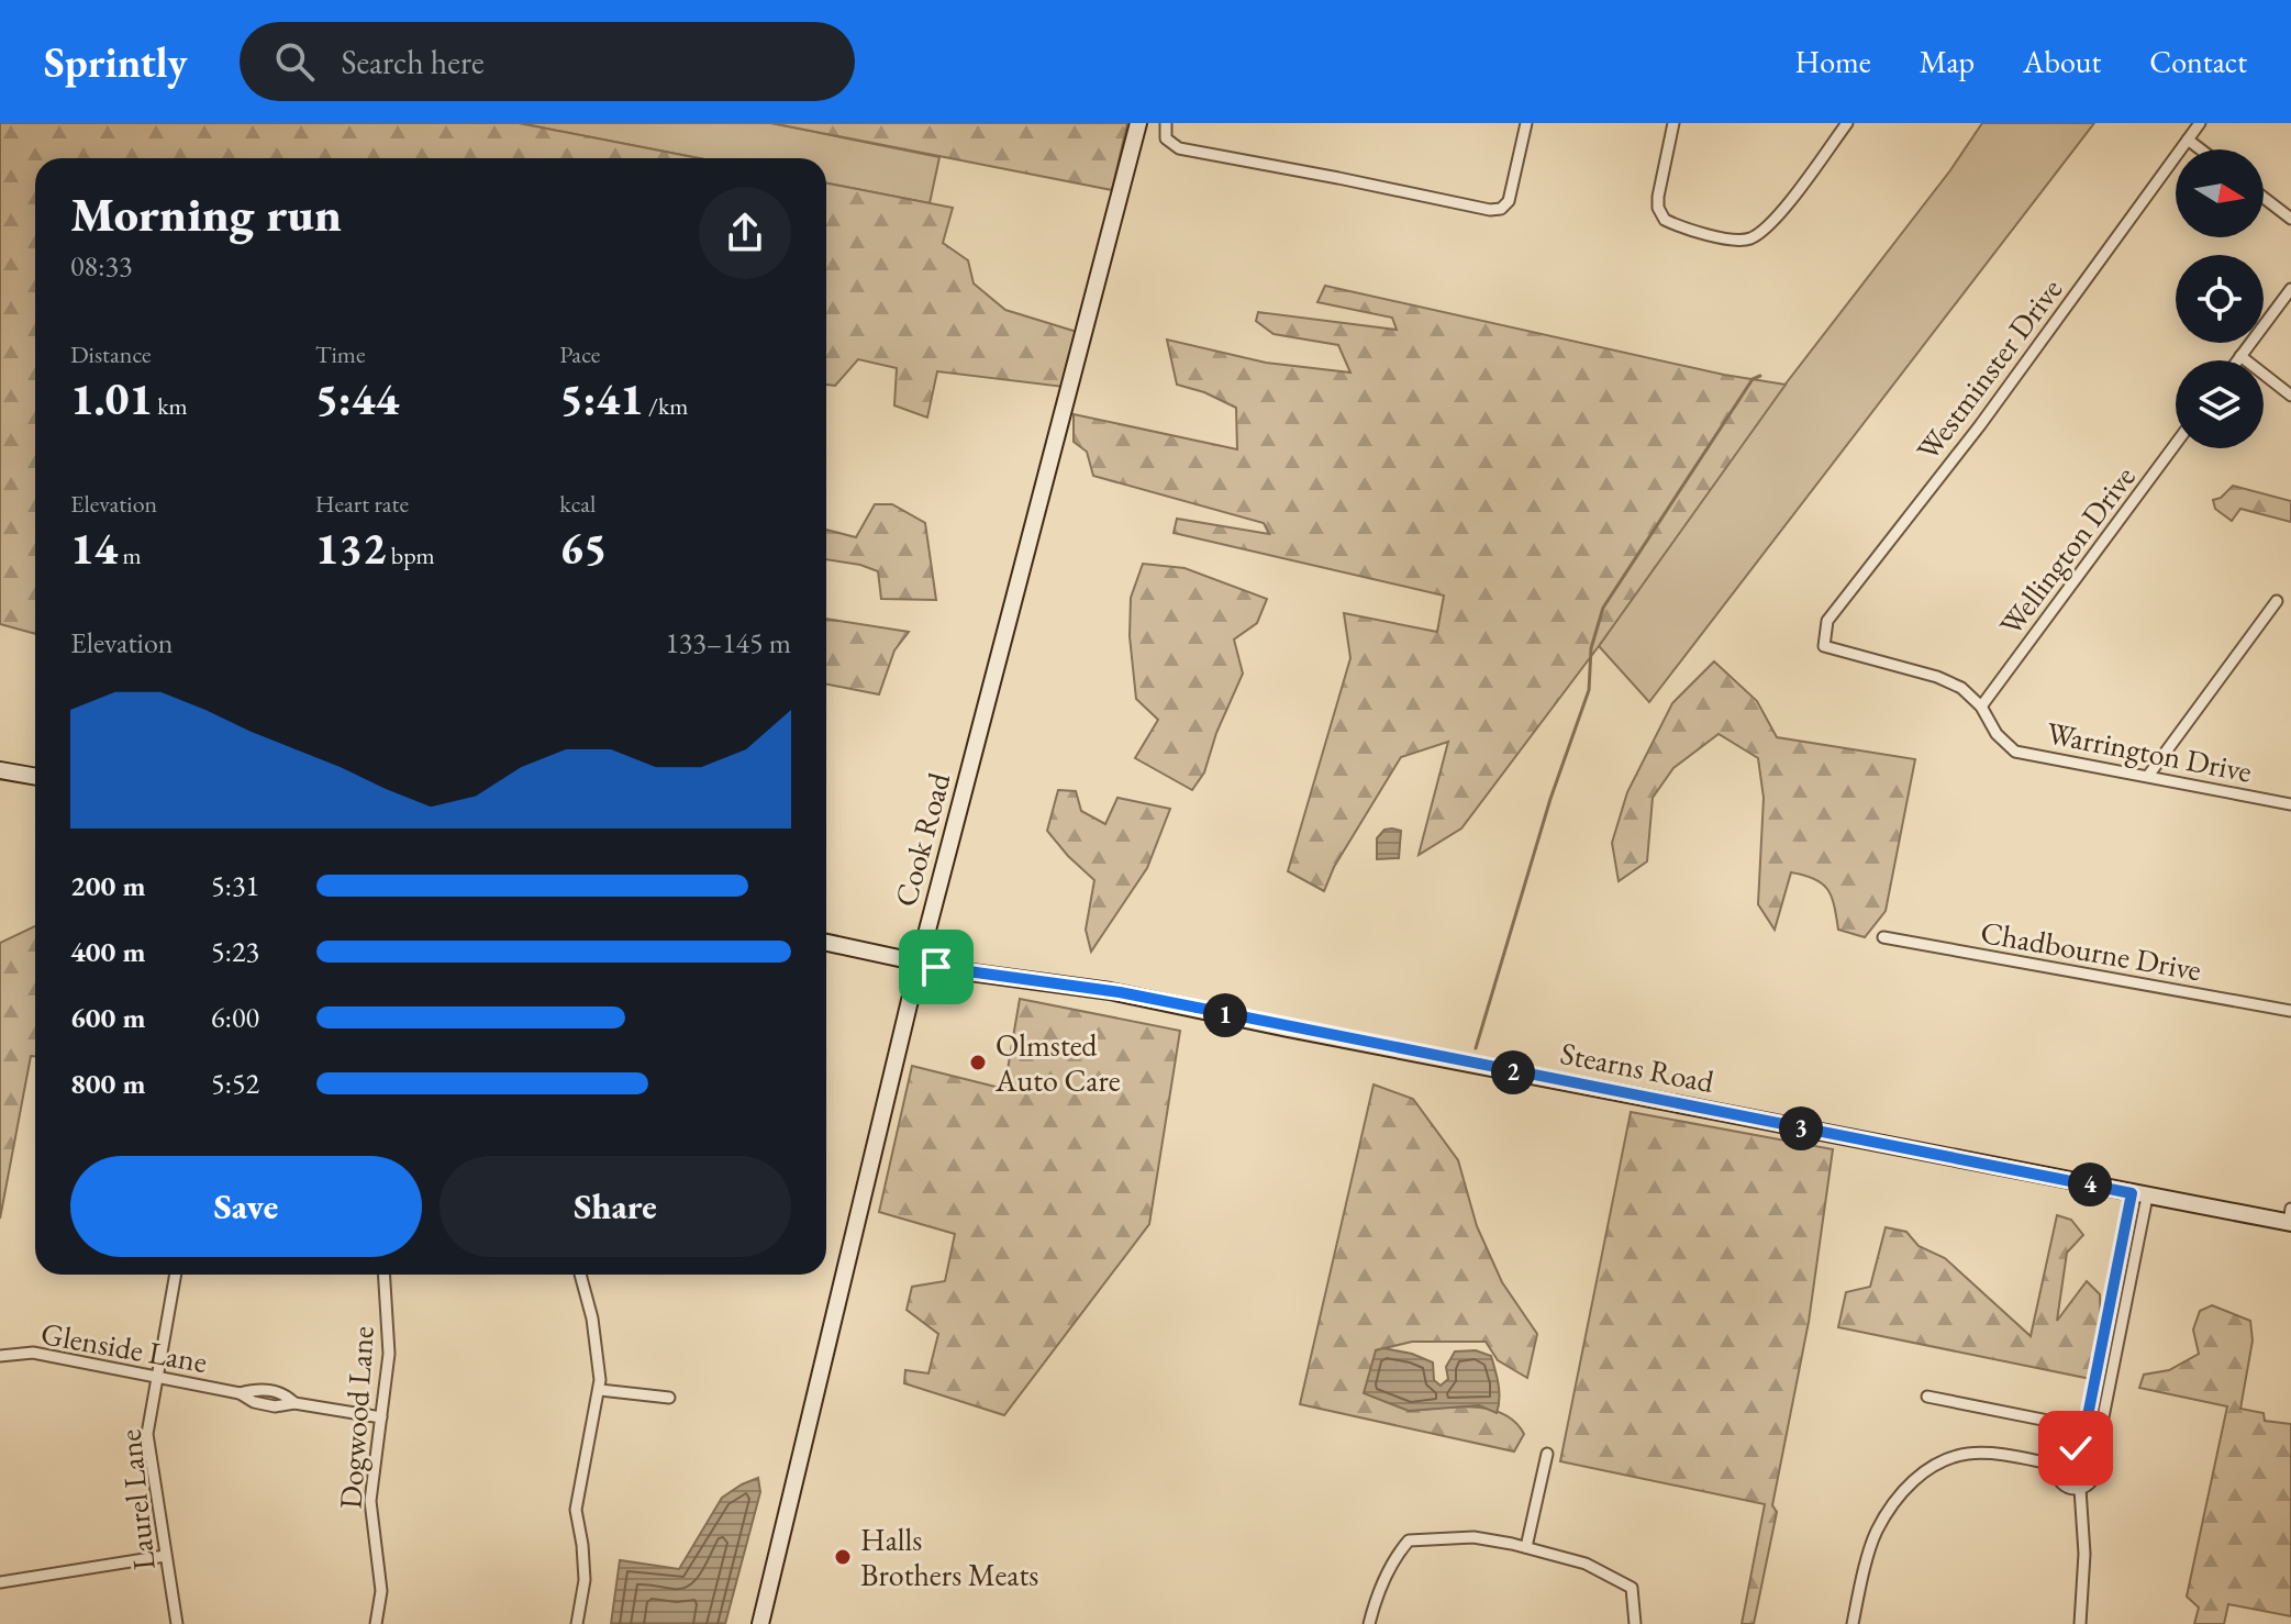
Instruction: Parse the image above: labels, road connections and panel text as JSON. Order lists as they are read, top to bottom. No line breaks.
{"streets":{"street":["Westminster Drive","Wellington Drive","Warrington Drive","Cook Road","Chadbourne Drive","Stearns Road","Glenside Lane","Dogwood Lane","Laurel Lane"]},"crossings":[["Westminster Drive","Warrington Drive"],["Wellington Drive","Warrington Drive"],["Cook Road","Stearns Road"],["Glenside Lane","Dogwood Lane"],["Glenside Lane","Laurel Lane"]],"places":["Olmsted Auto Care","Halls Brothers Meats"],"north":"right","page":{"header":"Sprintly","search":"Search here","nav":["Home","Map","About","Contact"],"heading":["Morning run","08:33"],"stats":[["Distance","1.01 km"],["Time","5:44"],["Pace","5:41 /km"],["Elevation","14 m"],["Heart rate","132 bpm"],["kcal","65"]],"chart":["Elevation","133–145 m"],"list":[{"name":"200 m","note":"5:31"},{"name":"400 m","note":"5:23"},{"name":"600 m","note":"6:00"},{"name":"800 m","note":"5:52"}],"pins":["1","2","3","4"],"buttons":["Save","Share"]}}
